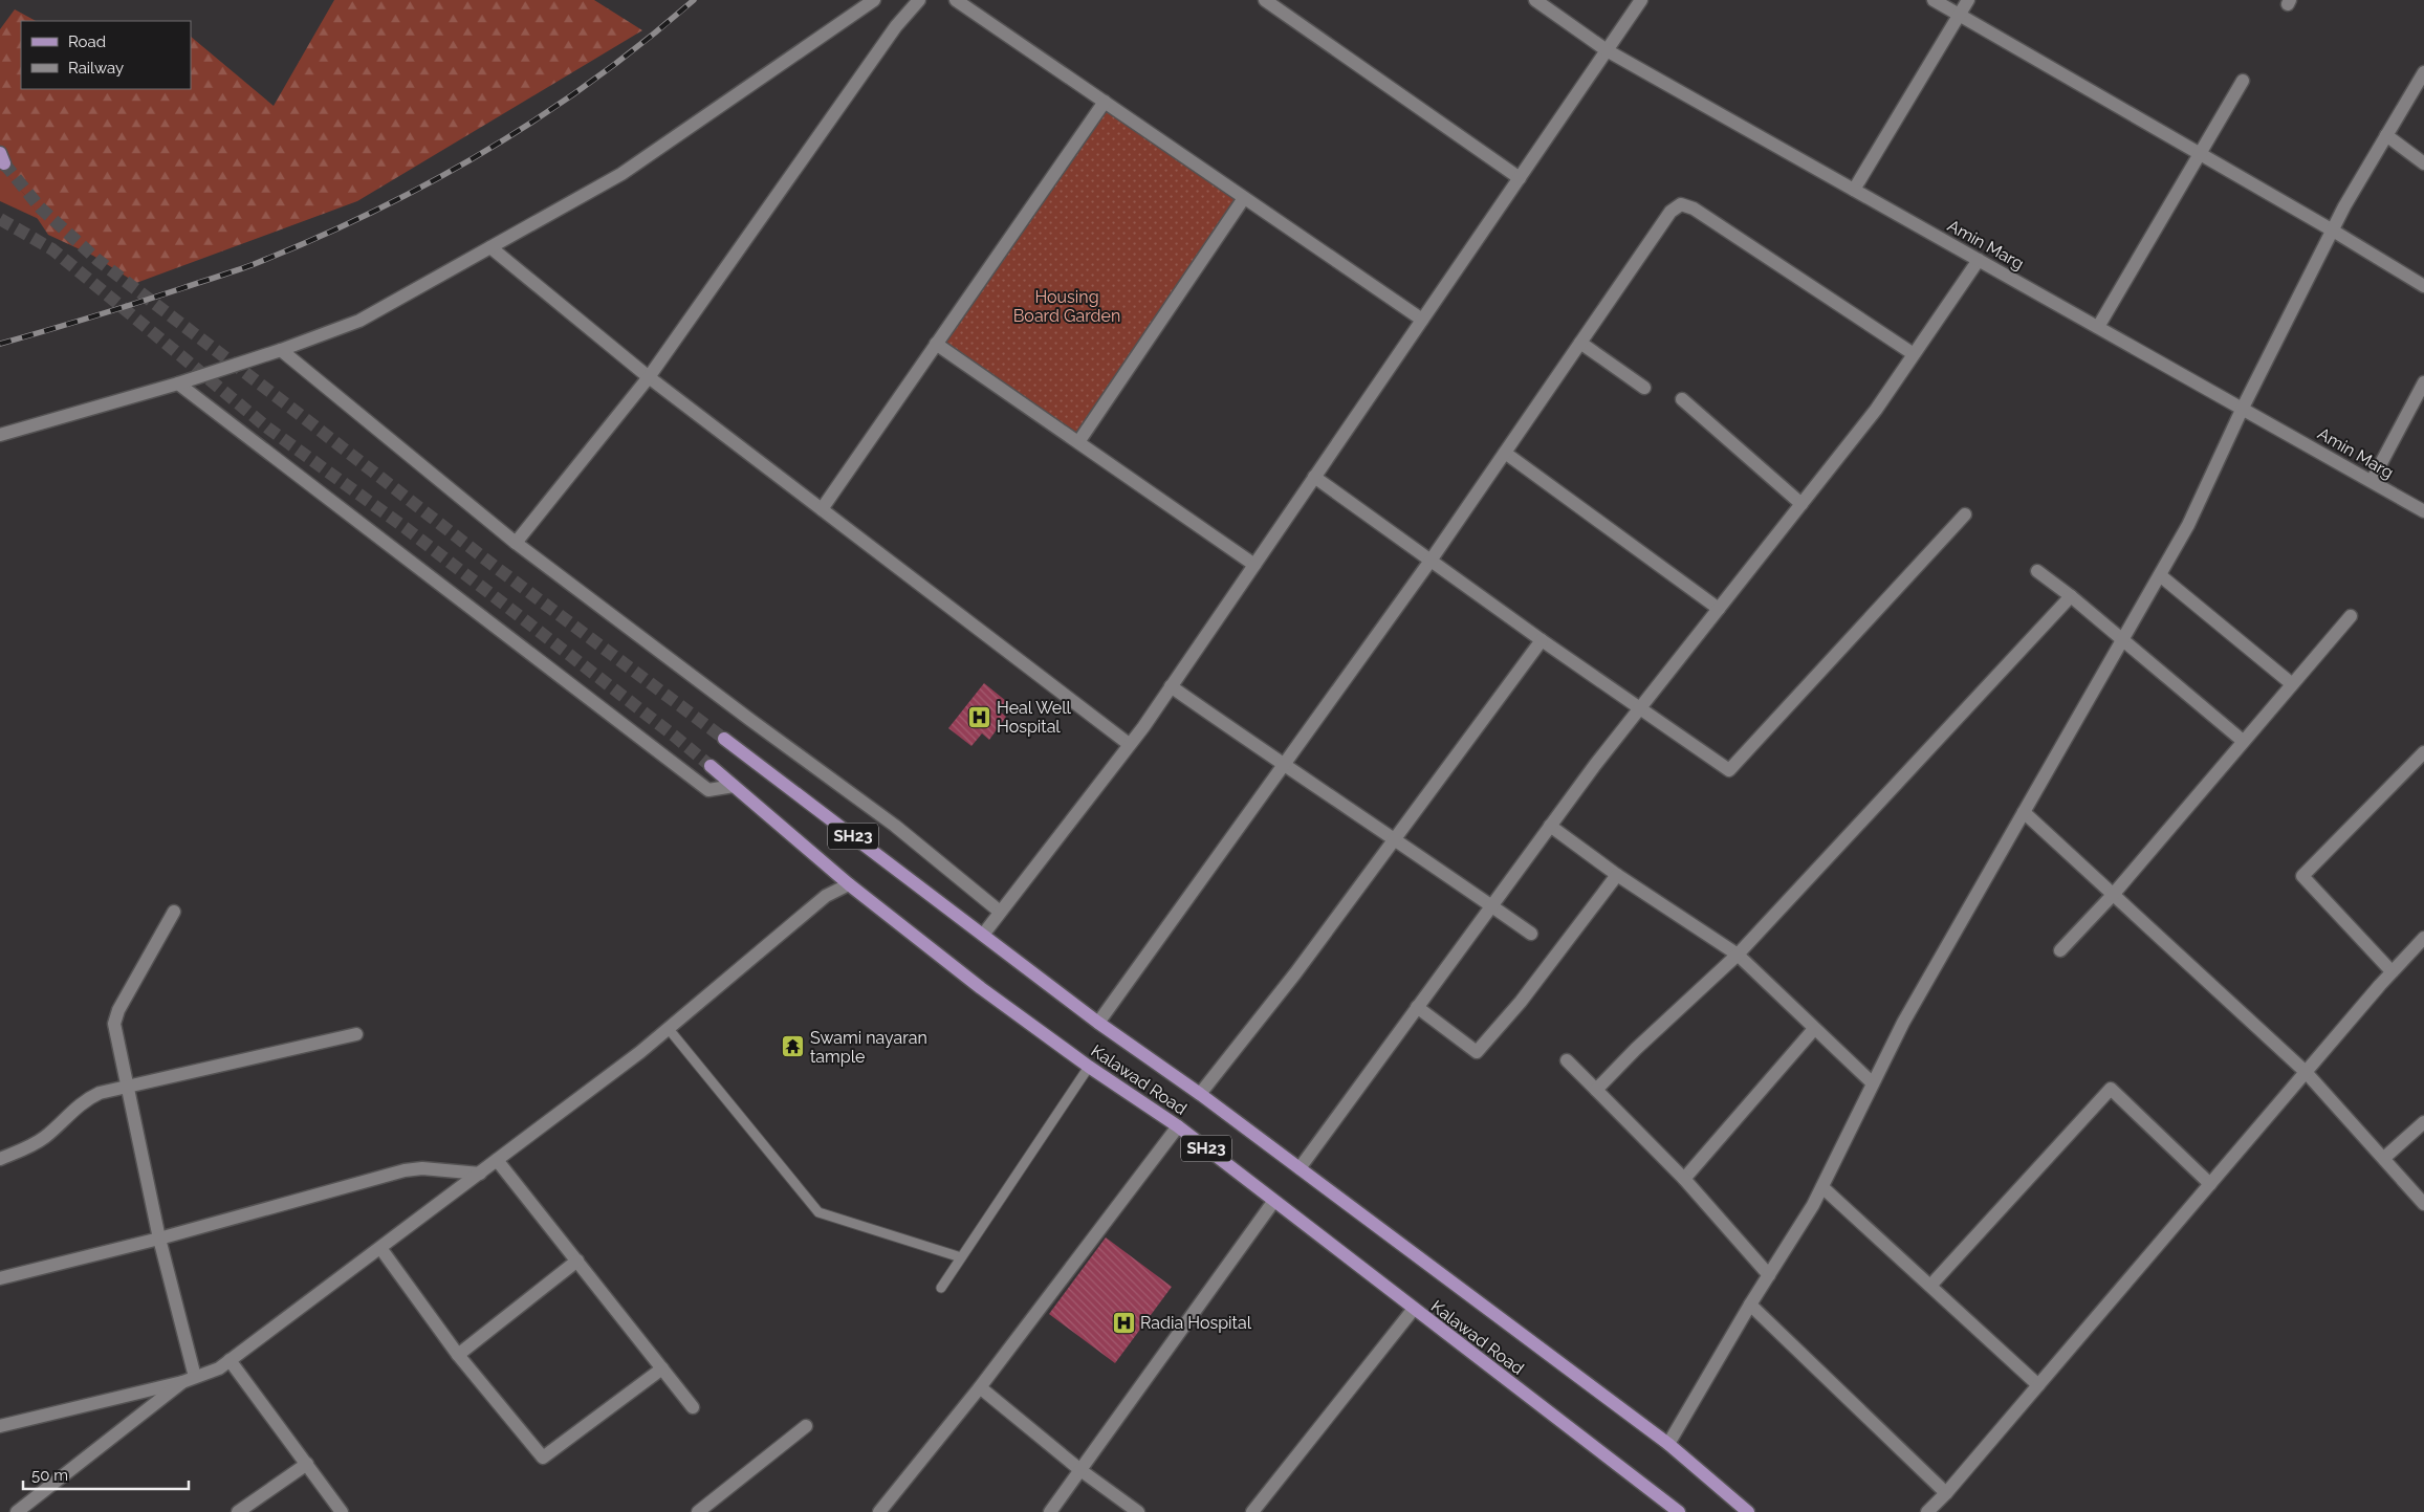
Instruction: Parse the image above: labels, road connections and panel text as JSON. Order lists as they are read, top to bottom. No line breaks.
{"streets":{"main road":["SH23","Kalawad Road"],"street":["Amin Marg"]},"crossings":[["SH23","Kalawad Road"]],"parks":["Housing Board Garden"],"places":{"hospital":["Heal Well Hospital","Radia Hospital"],"temple":["Swami nayaran tample"]},"legend":["Road","Railway"],"scale_bar":"50 m"}
